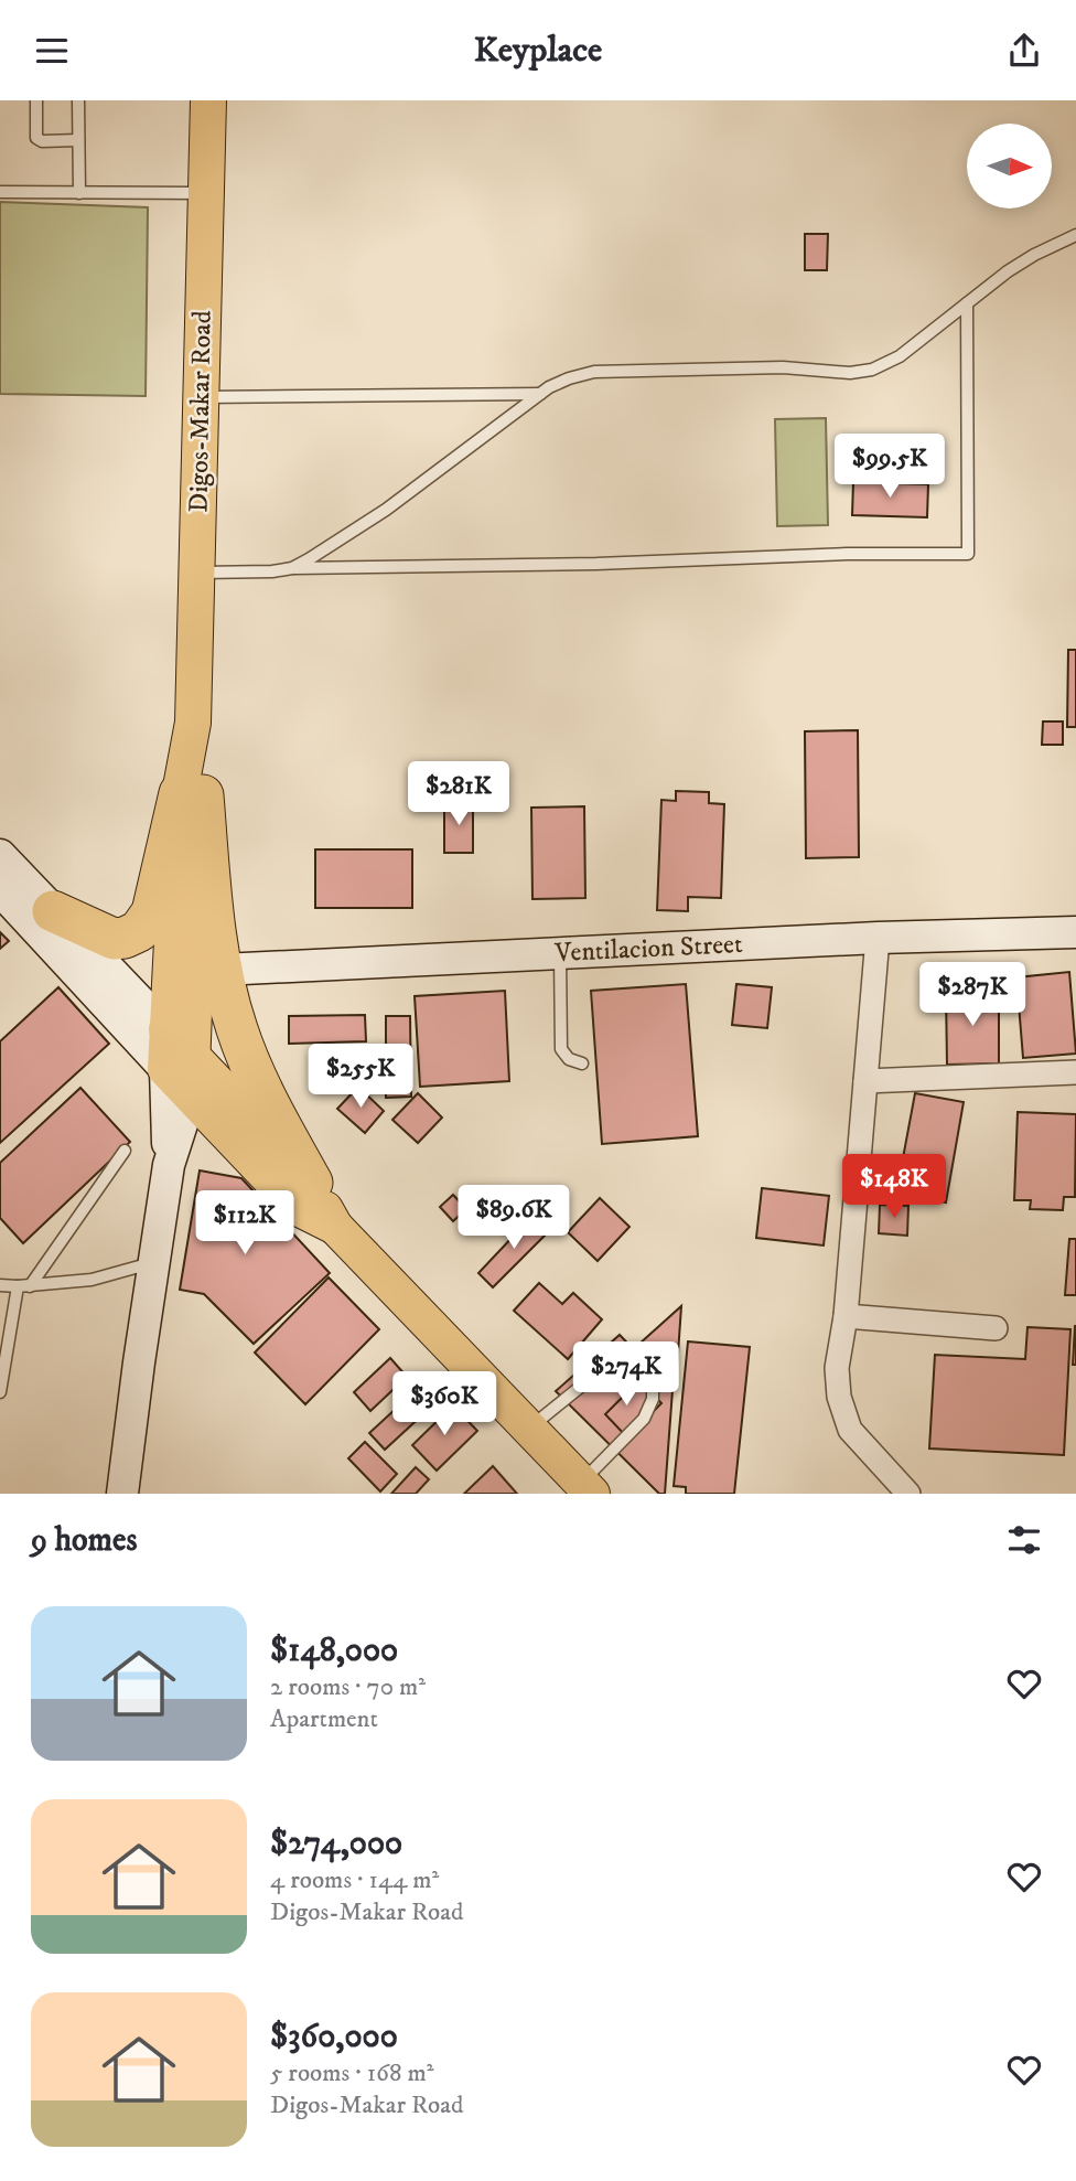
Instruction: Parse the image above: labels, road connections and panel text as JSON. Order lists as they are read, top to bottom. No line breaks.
{"streets":{"main road":["Digos-Makar Road"],"street":["Ventilacion Street"]},"north":"right","page":{"header":"Keyplace","price":["$99.5K","$281K","$287K","$255K","$148K","$89.6K","$112K","$274K","$360K"],"heading":"9 homes","list":[{"name":"$148,000","note":"2 rooms · 70 m² · Apartment"},{"name":"$274,000","note":"4 rooms · 144 m² · Digos-Makar Road"},{"name":"$360,000","note":"5 rooms · 168 m² · Digos-Makar Road"}]}}
